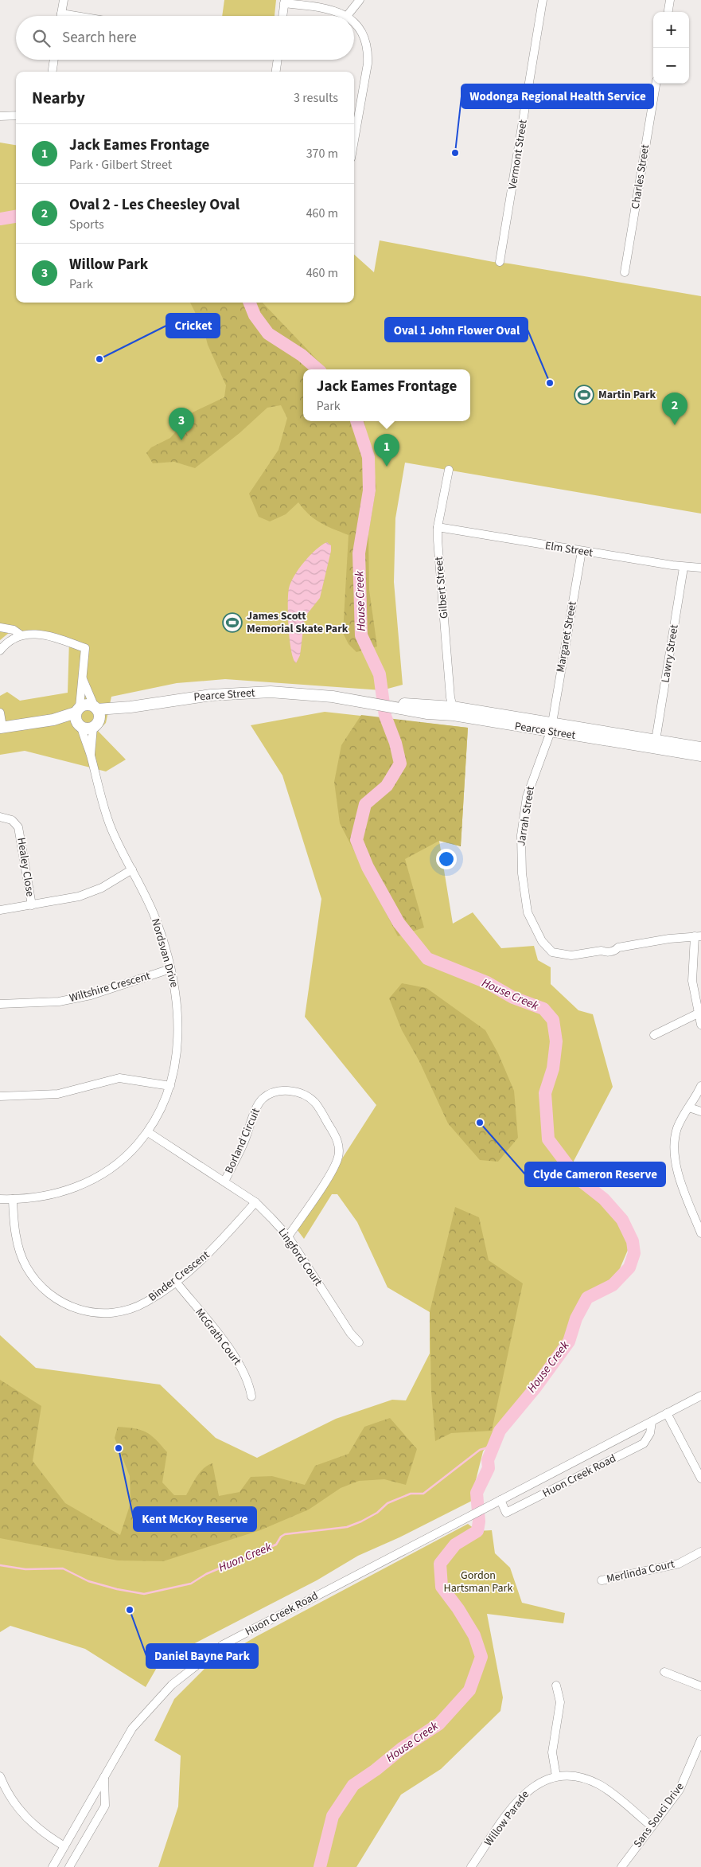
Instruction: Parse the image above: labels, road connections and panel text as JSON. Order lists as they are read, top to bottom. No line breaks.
{"streets":{"main road":["Pearce Street"],"street":["Vermont Street","Charles Street","Elm Street","Gilbert Street","Margaret Street","Lawry Street","Jarrah Street","Healey Close","Nordsvan Drive","Wiltshire Crescent","Borland Circuit","Lingford Court","Binder Crescent","McGrath Court","Huon Creek Road","Merlinda Court","Sans Souci Drive","Willow Parade"]},"crossings":[["Elm Street","Gilbert Street"],["Elm Street","Margaret Street"],["Elm Street","Lawry Street"],["Gilbert Street","Pearce Street"],["Margaret Street","Pearce Street"],["Margaret Street","Jarrah Street"],["Lawry Street","Pearce Street"],["Pearce Street","Jarrah Street"],["Pearce Street","Nordsvan Drive"],["Healey Close","Nordsvan Drive"],["Nordsvan Drive","Wiltshire Crescent"],["Nordsvan Drive","Lingford Court"],["Nordsvan Drive","Binder Crescent"],["Borland Circuit","Lingford Court"],["Lingford Court","Binder Crescent"],["Binder Crescent","McGrath Court"],["Sans Souci Drive","Willow Parade"]],"water":["House Creek","Huon Creek"],"parks":["Gordon Hartsman Park"],"places":{"other":["Wodonga Regional Health Service","Cricket","Oval 1 John Flower Oval","Clyde Cameron Reserve","Kent McKoy Reserve","Daniel Bayne Park"],"sports":["Martin Park","James Scott Memorial Skate Park"]},"page":{"map_buttons":["+","−"],"search":"Search here","heading":["Nearby","3 results"],"list":[{"mark":"1","name":"Jack Eames Frontage","note":"Park · Gilbert Street","value":"370 m"},{"mark":"2","name":"Oval 2 - Les Cheesley Oval","note":"Sports","value":"460 m"},{"mark":"3","name":"Willow Park","note":"Park","value":"460 m"}],"popup":["Jack Eames Frontage","Park"],"pins":["2","3","1"]}}
